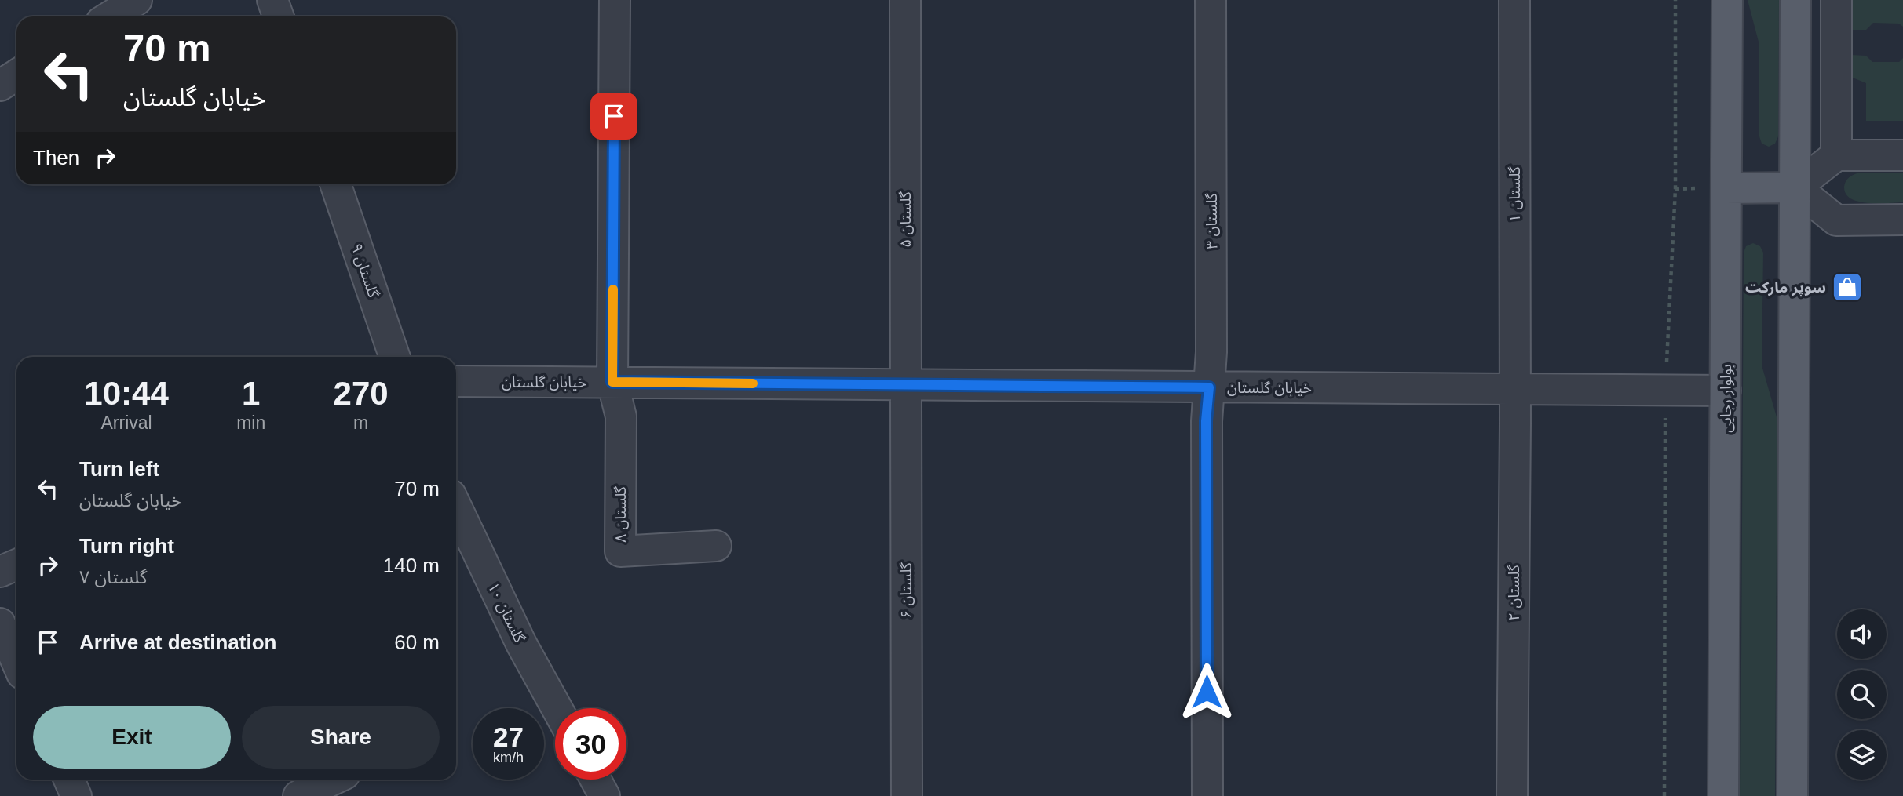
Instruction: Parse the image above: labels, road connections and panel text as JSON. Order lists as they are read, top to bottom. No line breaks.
{"streets":{"main road":["بولوار رجایی"],"street":["گلستان ۱","گلستان ۵","گلستان ۳","گلستان ۹","خیابان گلستان","گلستان ۸","گلستان ۶","گلستان ۲","گلستان ۱۰"]},"crossings":[["گلستان ۱","خیابان گلستان"],["گلستان ۱","گلستان ۲"],["گلستان ۵","خیابان گلستان"],["گلستان ۵","گلستان ۶"],["گلستان ۳","خیابان گلستان"],["خیابان گلستان","بولوار رجایی"],["خیابان گلستان","گلستان ۸"],["خیابان گلستان","گلستان ۶"],["خیابان گلستان","گلستان ۲"]],"places":{"shop":["سوپر مارکت"]},"page":{"turn":["70 m","خیابان گلستان"],"then":"Then","eta":["10:44","Arrival","1","min","270","m"],"list":[{"name":"Turn left","note":"خیابان گلستان","value":"70 m"},{"name":"Turn right","note":"گلستان ۷","value":"140 m"},{"name":"Arrive at destination","value":"60 m"}],"buttons":["Exit","Share"],"speed":"27 km/h","limit":"30"}}
